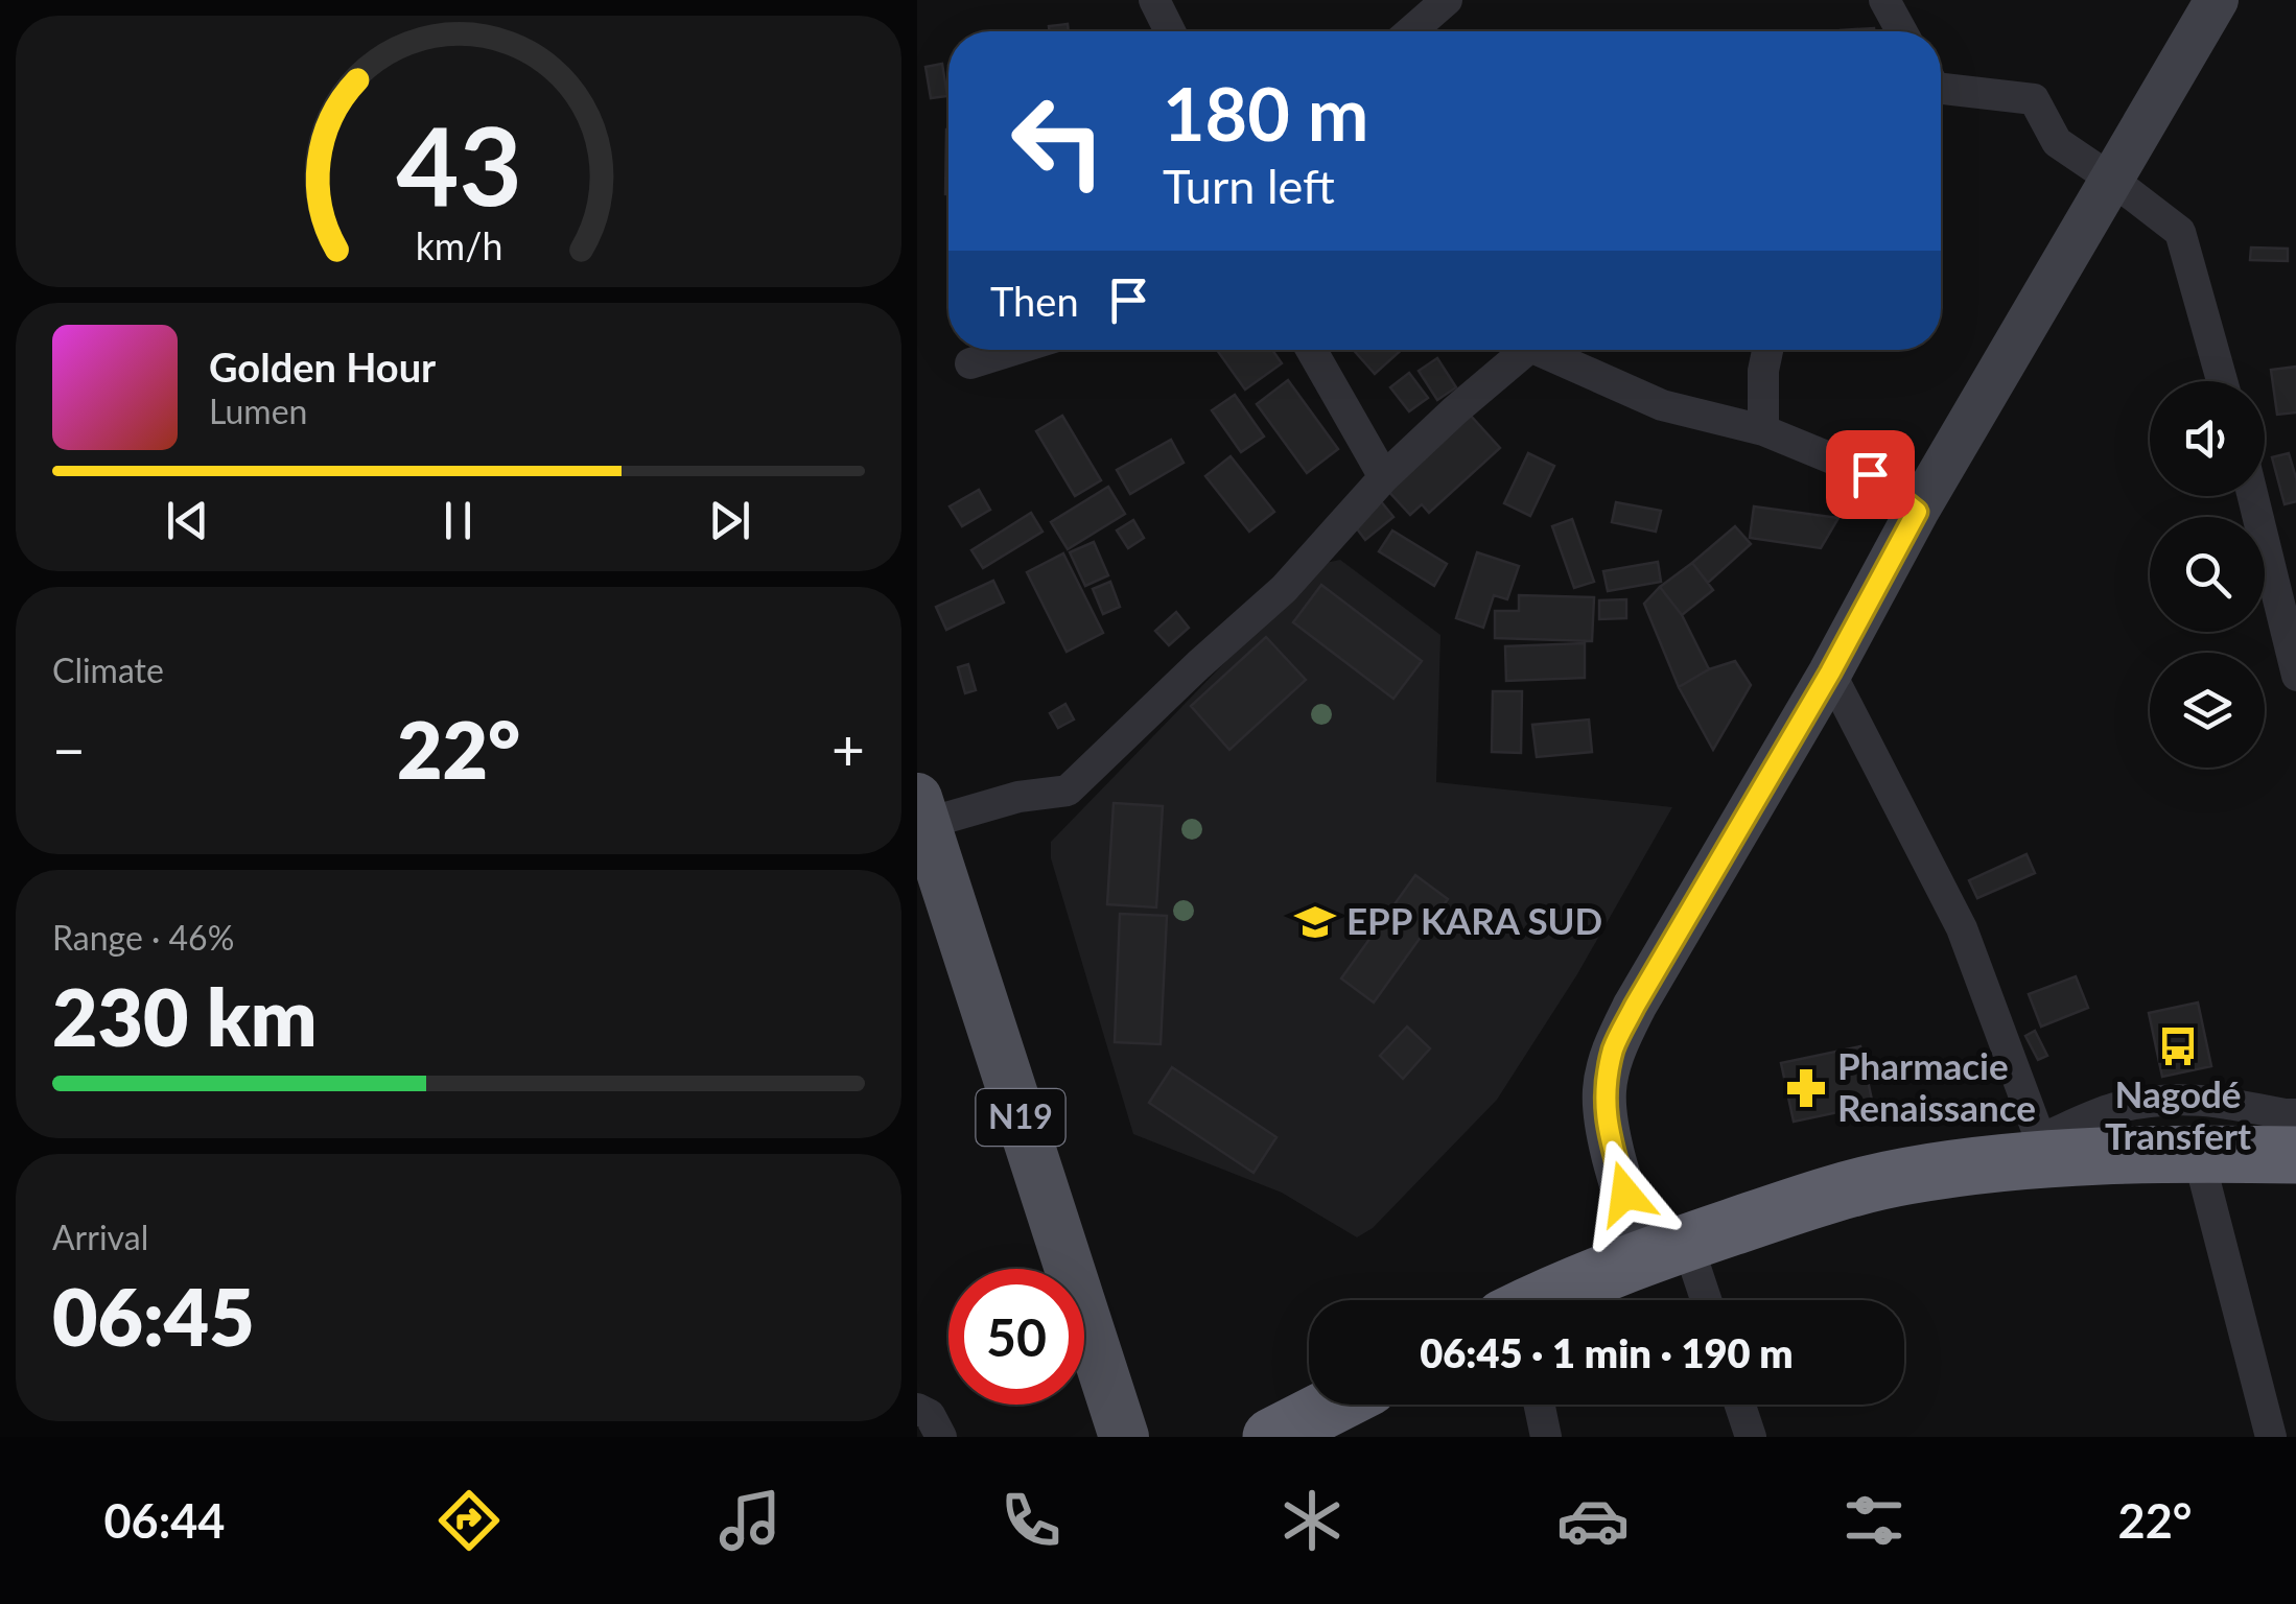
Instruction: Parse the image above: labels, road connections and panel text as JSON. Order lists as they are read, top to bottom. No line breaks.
{"streets":{"main road":["N19"]},"places":{"school or university":["EPP KARA SUD"],"bus stop":["Nagodé Transfert"],"pharmacy":["Pharmacie Renaissance"]},"page":{"turn":["180 m","Turn left"],"then":"Then","song":["Golden Hour","Lumen"],"tile":["Climate",["Range · 46%","230 km"],["Arrival","06:45"]],"heat":["−","22°","+"],"limit":"50","trip":"06:45 · 1 min · 190 m","tabs":["06:44","22°"],"gauge":["43","km/h"]}}
